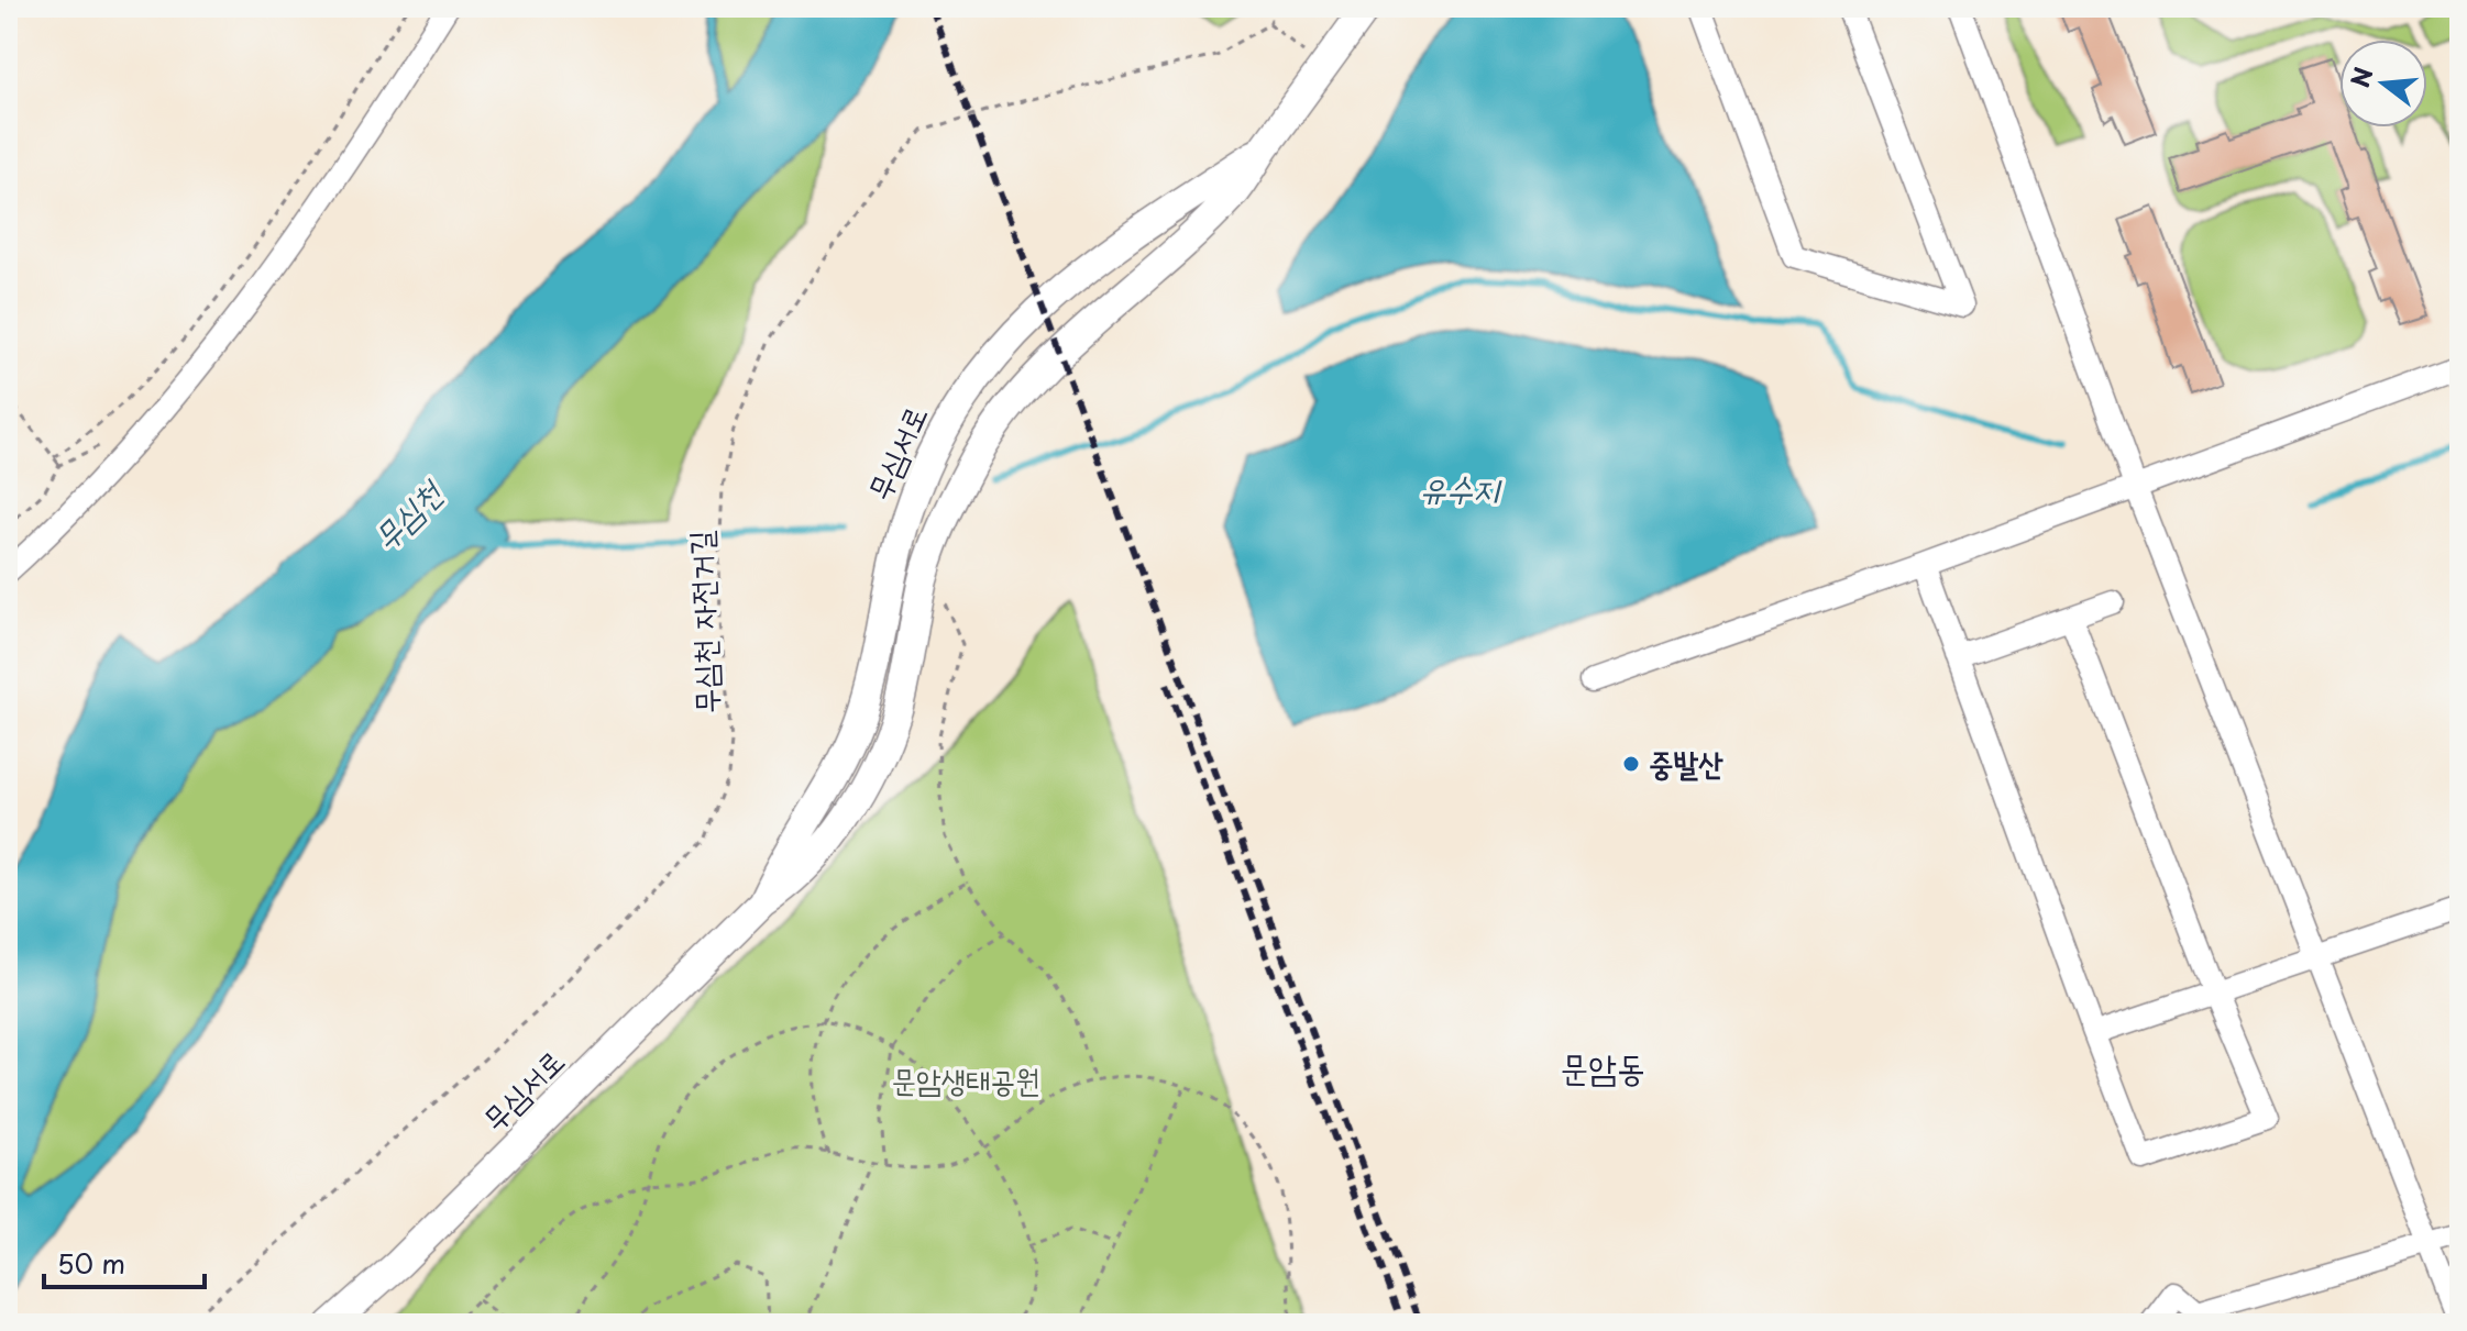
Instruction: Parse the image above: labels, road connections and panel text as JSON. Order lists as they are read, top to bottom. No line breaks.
{"streets":{"street":["무심서로"],"path":["무심천 자전거길"]},"districts":["문암동"],"water":["유수지","무심천"],"parks":["문암생태공원"],"places":["중발산"],"scale_bar":"50 m","north":"left"}
